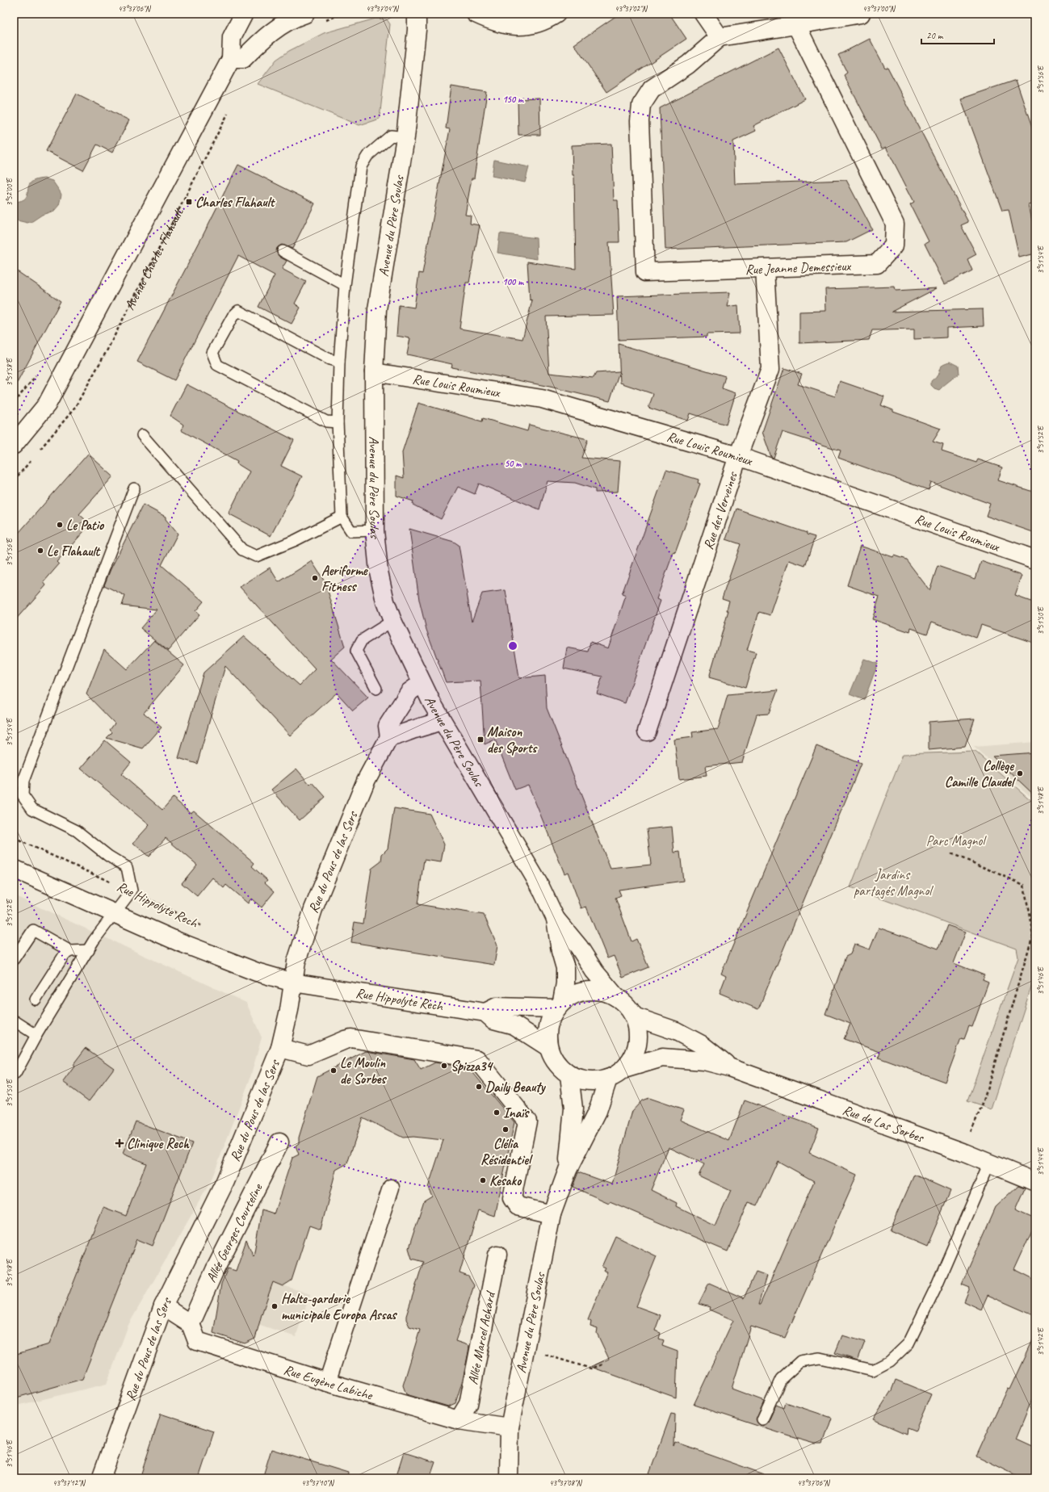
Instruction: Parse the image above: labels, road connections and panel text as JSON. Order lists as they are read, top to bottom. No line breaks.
{"streets":{"street":["Avenue du Père Soulas","Avenue Charles Flahault","Rue Jeanne Demessieux","Rue Louis Roumieux","Rue des Verveines","Rue du Pous de las Sers","Rue Hippolyte Rech","Rue de Las Sorbes","Allée Georges Courteline","Allée Marcel Achard","Rue Eugène Labiche"]},"crossings":[["Avenue du Père Soulas","Rue Louis Roumieux"],["Avenue du Père Soulas","Rue du Pous de las Sers"],["Avenue du Père Soulas","Rue Hippolyte Rech"],["Avenue du Père Soulas","Rue de Las Sorbes"],["Avenue du Père Soulas","Rue Eugène Labiche"],["Rue Jeanne Demessieux","Rue des Verveines"],["Rue Louis Roumieux","Rue des Verveines"],["Rue du Pous de las Sers","Rue Hippolyte Rech"],["Rue Hippolyte Rech","Rue de Las Sorbes"],["Allée Georges Courteline","Rue Eugène Labiche"],["Allée Marcel Achard","Rue Eugène Labiche"]],"parks":["Parc Magnol","Jardins partagés Magnol"],"places":{"transit":["Charles Flahault","Maison des Sports"],"other":["Le Patio","Le Flahault","Aeriforme Fitness","Collège Camille Claudel","Spizza34","Le Moulin de Sorbes","Daily Beauty","Inaïs","Clélia Résidentiel","Kesako","Halte-garderie municipale Europa Assas"],"health":["Clinique Rech"]},"scale_bar":"20 m","coordinates":["43°37'06\"N","43°37'04\"N","43°37'02\"N","43°37'00\"N","3°51'56\"E","3°52'00\"E","3°51'54\"E","3°51'58\"E","3°51'52\"E","3°51'50\"E","3°51'48\"E","3°51'46\"E","3°51'44\"E","3°51'42\"E","43°37'12\"N","43°37'10\"N","43°37'08\"N"],"rings":["150 m","100 m","50 m"]}
